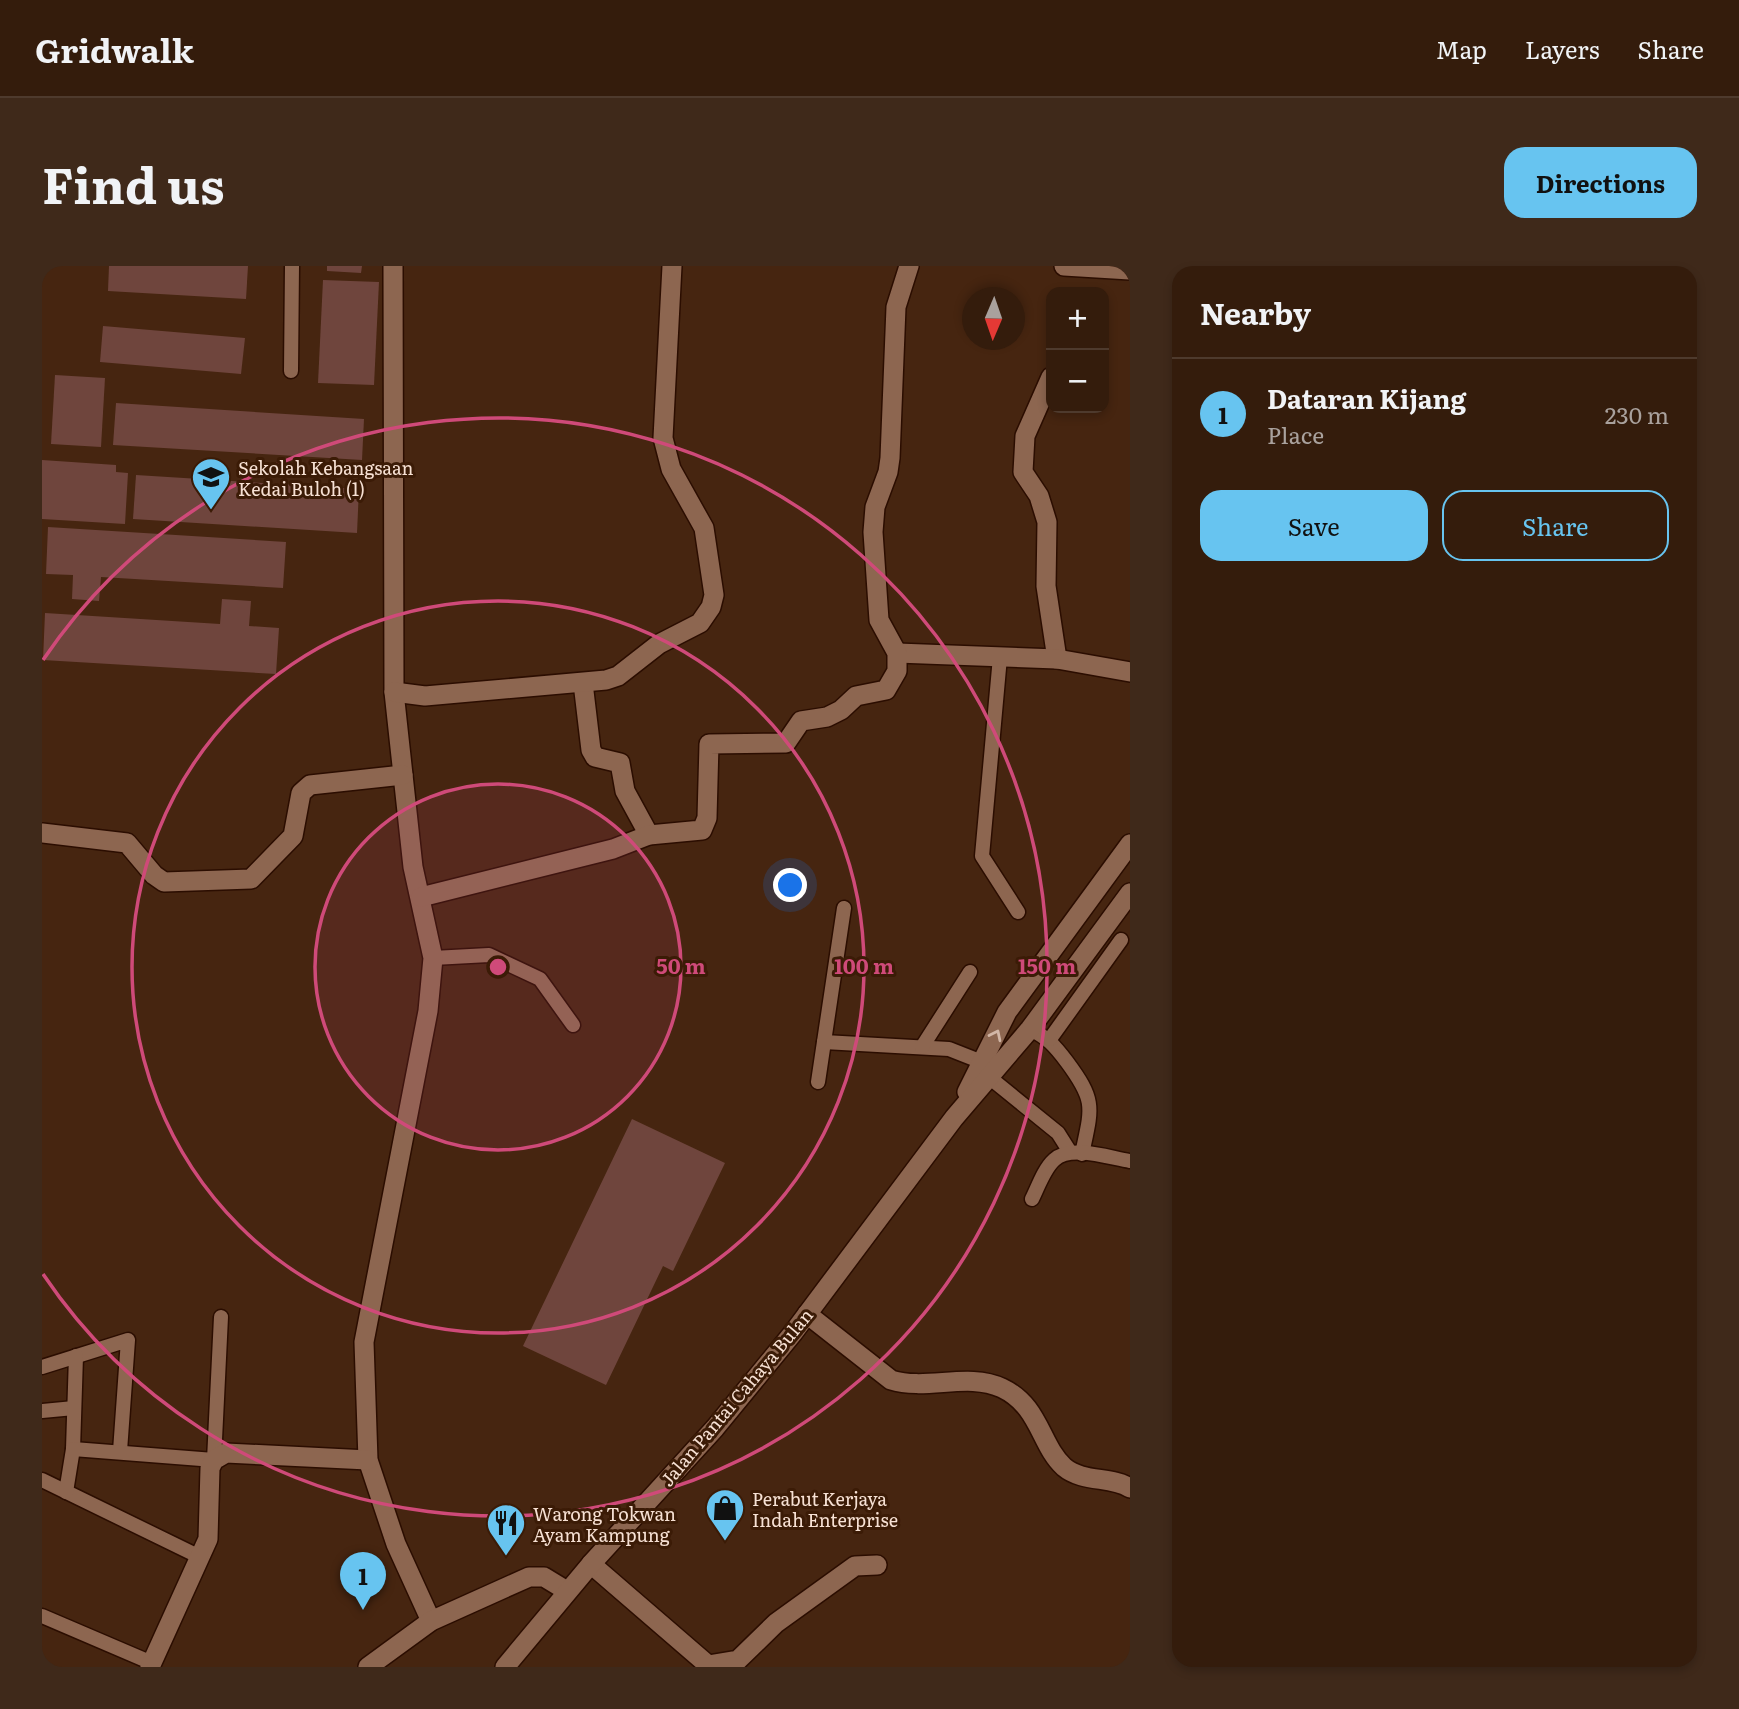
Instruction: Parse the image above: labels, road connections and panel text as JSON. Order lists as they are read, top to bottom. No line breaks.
{"streets":{"street":["Jalan Pantai Cahaya Bulan"]},"places":{"school or university":["Sekolah Kebangsaan Kedai Buloh (1)"],"shop":["Perabut Kerjaya Indah Enterprise"],"restaurant":["Warong Tokwan Ayam Kampung"]},"north":"bottom","page":{"header":"Gridwalk","nav":["Map","Layers","Share"],"title":"Find us","buttons":["Directions",["Save","Share"]],"heading":"Nearby","map_buttons":["+","−"],"list":[{"mark":"1","name":"Dataran Kijang","note":"Place","value":"230 m"}],"pins":"1"},"rings":["50 m","100 m","150 m"]}
